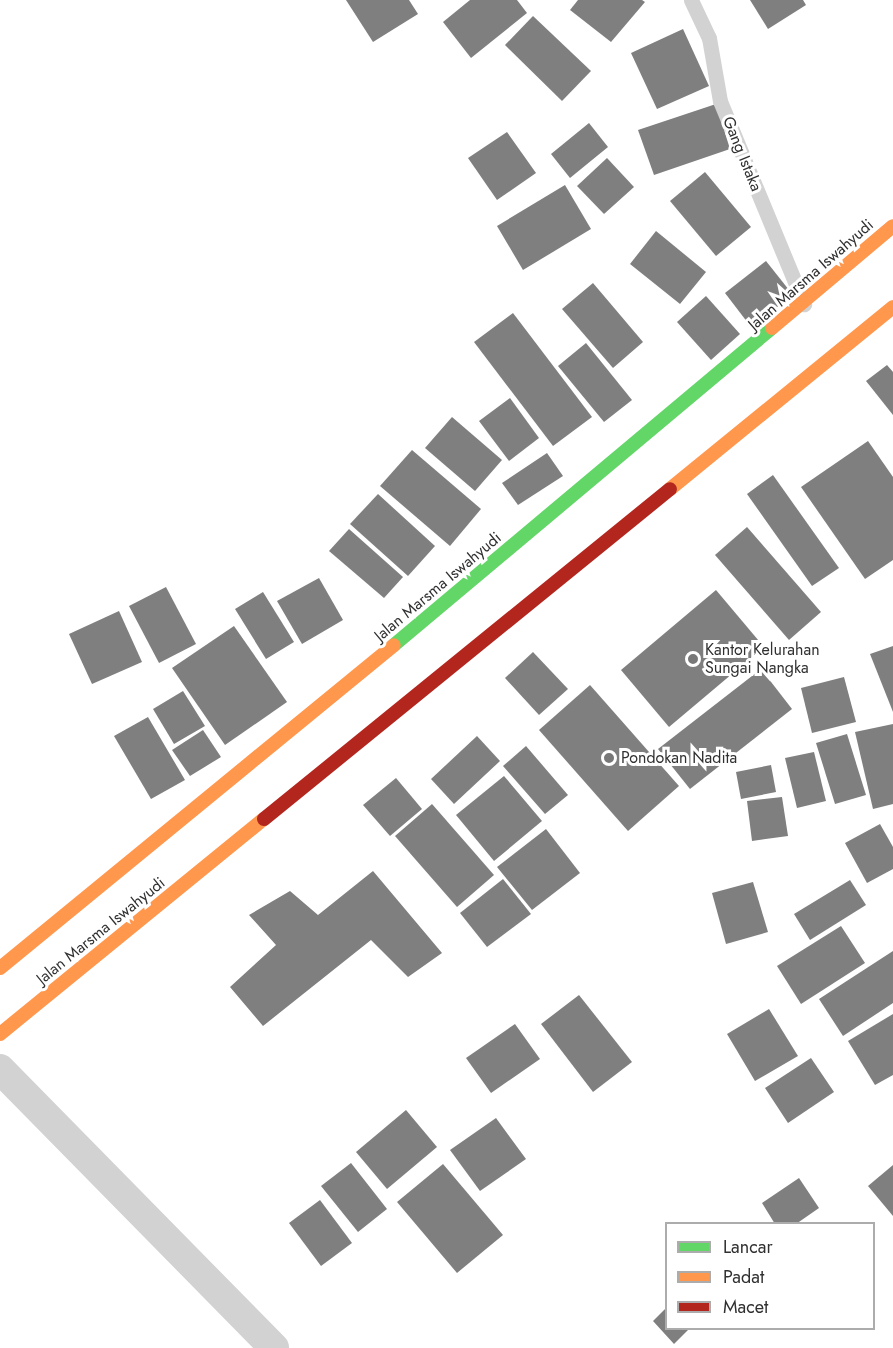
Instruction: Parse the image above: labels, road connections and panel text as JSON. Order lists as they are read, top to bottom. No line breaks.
{"streets":{"highway":["Jalan Marsma Iswahyudi"],"lane":["Gang Istaka"]},"crossings":[["Gang Istaka","Jalan Marsma Iswahyudi"]],"places":["Kantor Kelurahan Sungai Nangka","Pondokan Nadita"],"legend":["Lancar","Padat","Macet"]}
